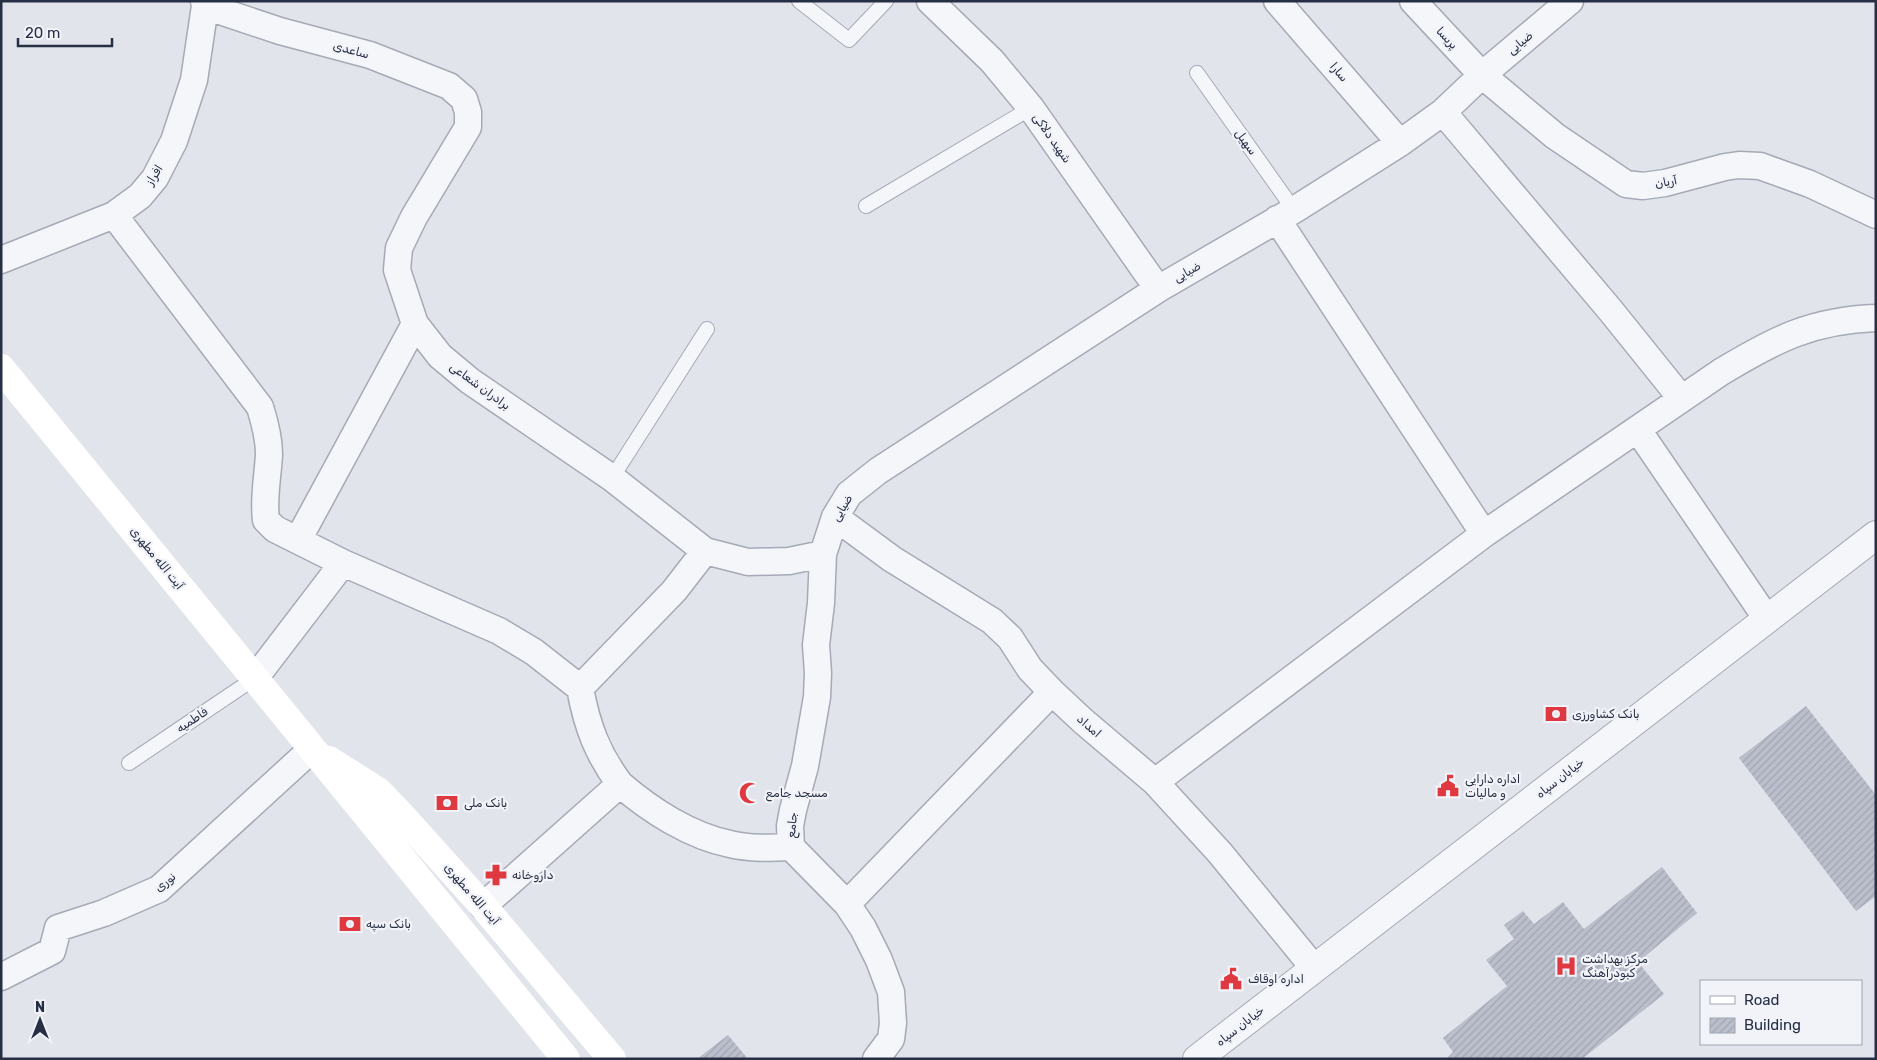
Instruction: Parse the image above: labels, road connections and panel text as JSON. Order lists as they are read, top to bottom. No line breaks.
{"streets":{"main road":["آیت الله مطهری"],"street":["پریسا","ضیایی","ساعدی","سارا","شهید دلاکی","افراز","آریان","برادران شعاعی","امداد","خیابان سپاه","جامع","نوری"],"lane":["سهیل","فاطمیه"]},"crossings":[["پریسا","ضیایی"],["پریسا","آریان"],["ضیایی","سارا"],["ضیایی","شهید دلاکی"],["ضیایی","سهیل"],["ضیایی","آریان"],["ضیایی","امداد"],["ضیایی","جامع"],["ساعدی","افراز"],["ساعدی","برادران شعاعی"],["آیت الله مطهری","فاطمیه"],["آیت الله مطهری","نوری"],["امداد","خیابان سپاه"]],"places":{"bank":["بانک کشاورزی","بانک ملی","بانک سپه"],"public building":["اداره دارایی و مالیات","اداره اوقاف"],"mosque":["مسجد جامع"],"pharmacy":["داروخانه"],"hospital":["مرکز بهداشت کبودرآهنگ"]},"legend":["Road","Building"],"scale_bar":"20 m","north":"top"}
